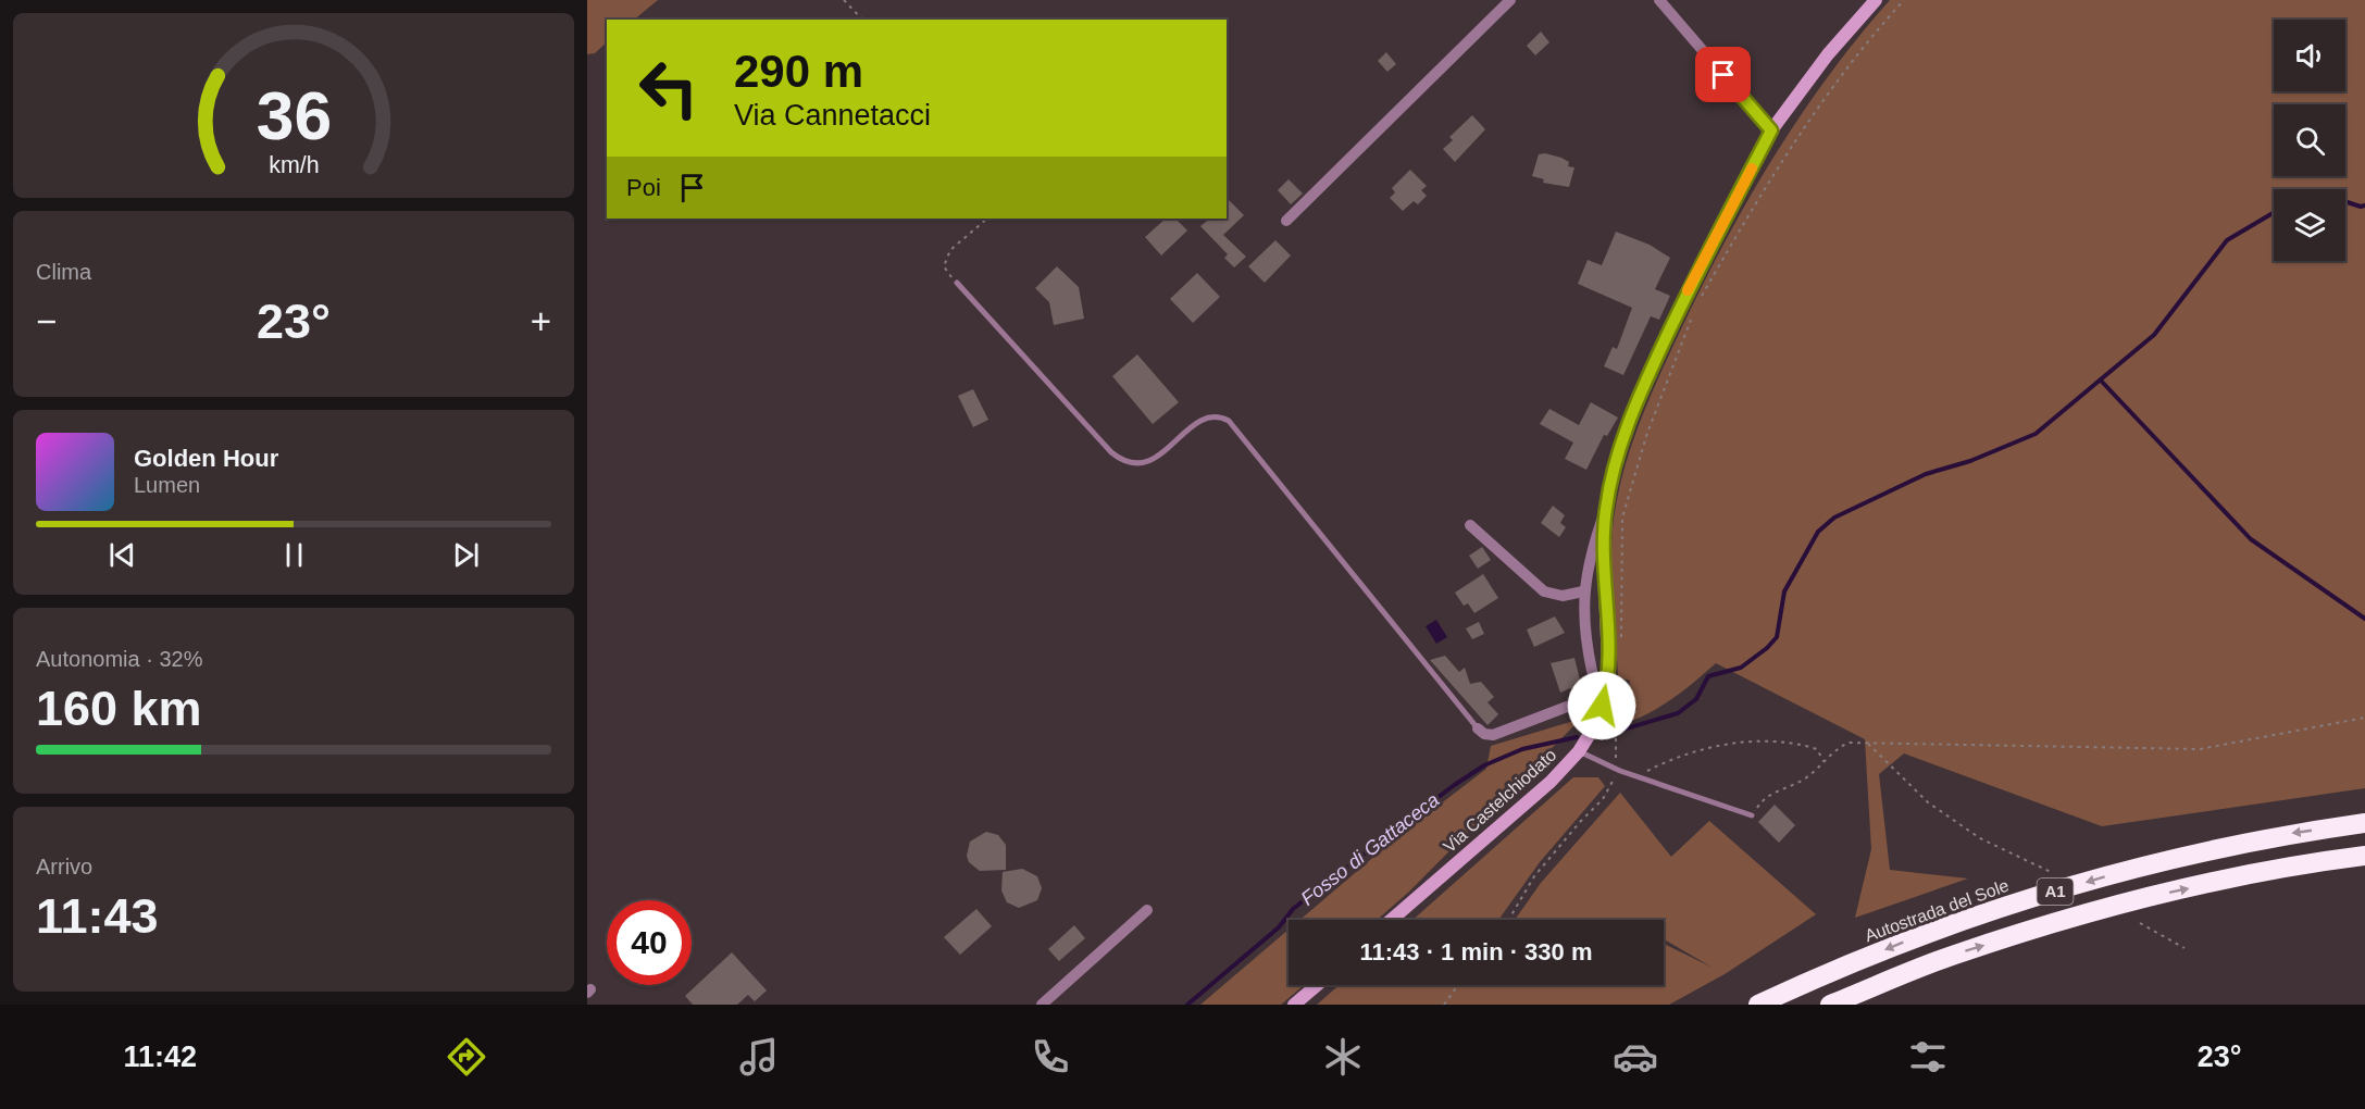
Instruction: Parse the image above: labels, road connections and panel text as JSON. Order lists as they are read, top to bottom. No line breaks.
{"streets":{"highway":["A1","Autostrada del Sole"],"street":["Via Castelchiodato"]},"water":["Fosso di Gattaceca"],"page":{"turn":["290 m","Via Cannetacci"],"then":"Poi","tile":["Clima",["Autonomia · 32%","160 km"],["Arrivo","11:43"]],"heat":["−","23°","+"],"song":["Golden Hour","Lumen"],"limit":"40","trip":"11:43 · 1 min · 330 m","tabs":["11:42","23°"],"gauge":["36","km/h"]}}
